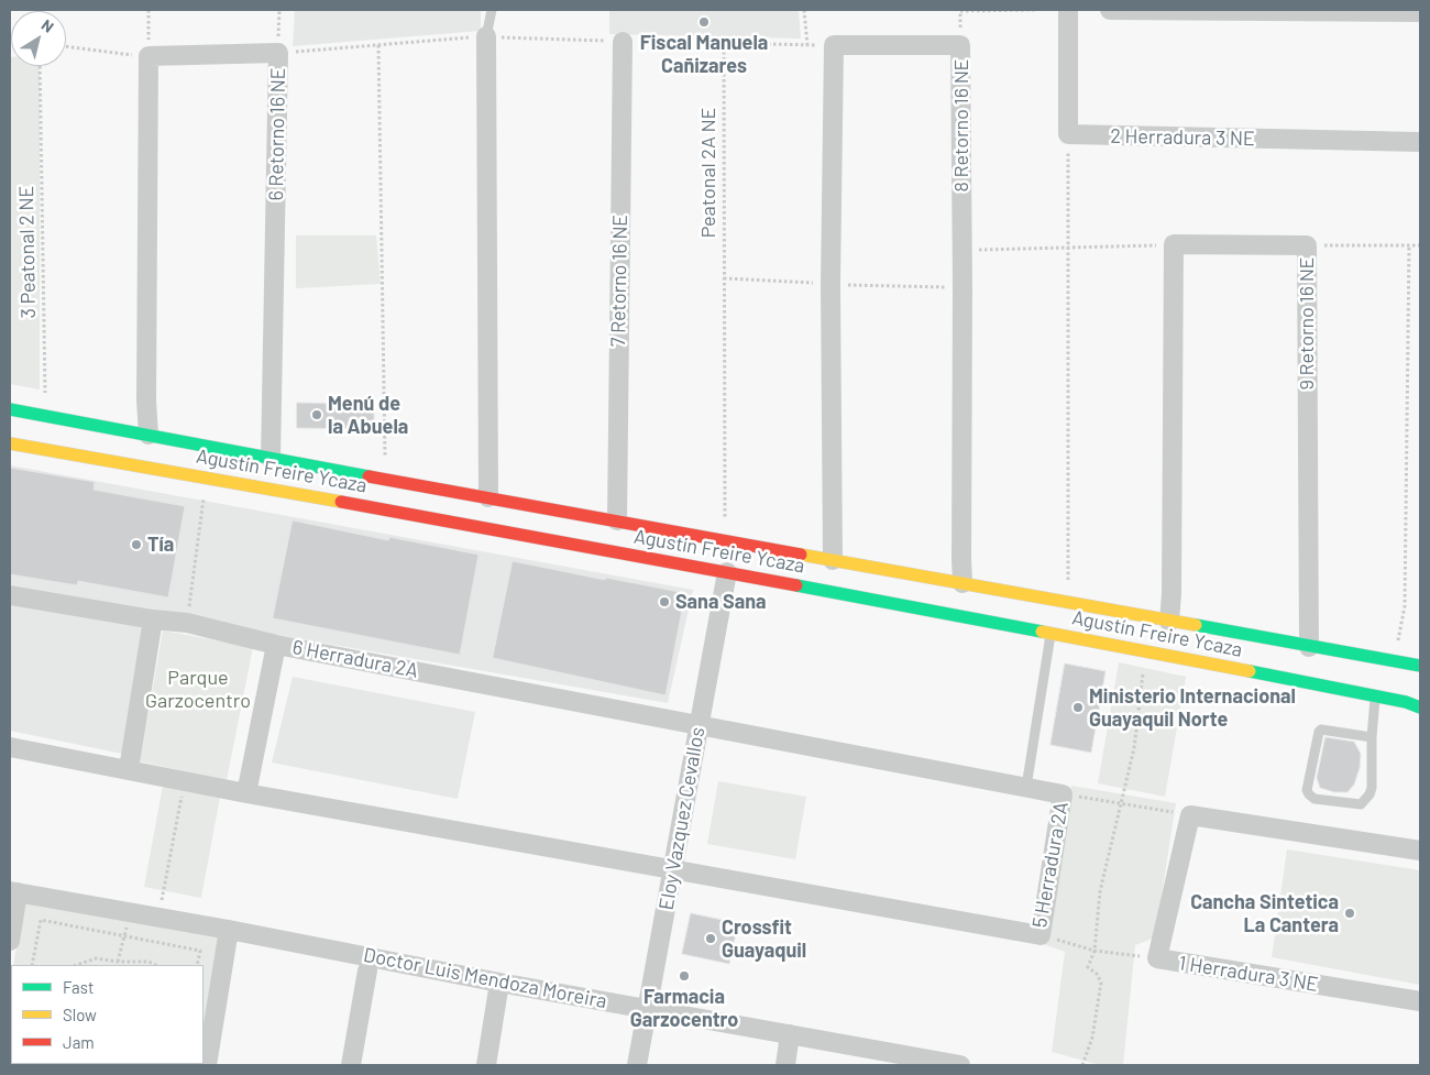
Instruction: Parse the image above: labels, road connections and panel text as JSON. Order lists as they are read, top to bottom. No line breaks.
{"streets":{"main road":["Agustín Freire Ycaza"],"street":["8 Retorno 16 NE","6 Retorno 16 NE","2 Herradura 3 NE","7 Retorno 16 NE","9 Retorno 16 NE","6 Herradura 2A","Eloy Vazquez Cevallos","5 Herradura 2A","1 Herradura 3 NE","Doctor Luis Mendoza Moreira"],"path":["Peatonal 2A NE","3 Peatonal 2 NE"]},"crossings":[["8 Retorno 16 NE","Agustín Freire Ycaza"],["6 Retorno 16 NE","Agustín Freire Ycaza"],["Peatonal 2A NE","Agustín Freire Ycaza"],["3 Peatonal 2 NE","Agustín Freire Ycaza"],["7 Retorno 16 NE","Agustín Freire Ycaza"],["9 Retorno 16 NE","Agustín Freire Ycaza"],["Agustín Freire Ycaza","Eloy Vazquez Cevallos"],["6 Herradura 2A","Eloy Vazquez Cevallos"],["6 Herradura 2A","5 Herradura 2A"],["Eloy Vazquez Cevallos","5 Herradura 2A"],["Eloy Vazquez Cevallos","Doctor Luis Mendoza Moreira"]],"parks":["Parque Garzocentro"],"places":["Fiscal Manuela Cañizares","Menú de la Abuela","Tía","Sana Sana","Ministerio Internacional Guayaquil Norte","Cancha Sintetica La Cantera","Crossfit Guayaquil","Farmacia Garzocentro"],"legend":["Fast","Slow","Jam"],"north":"top right"}
